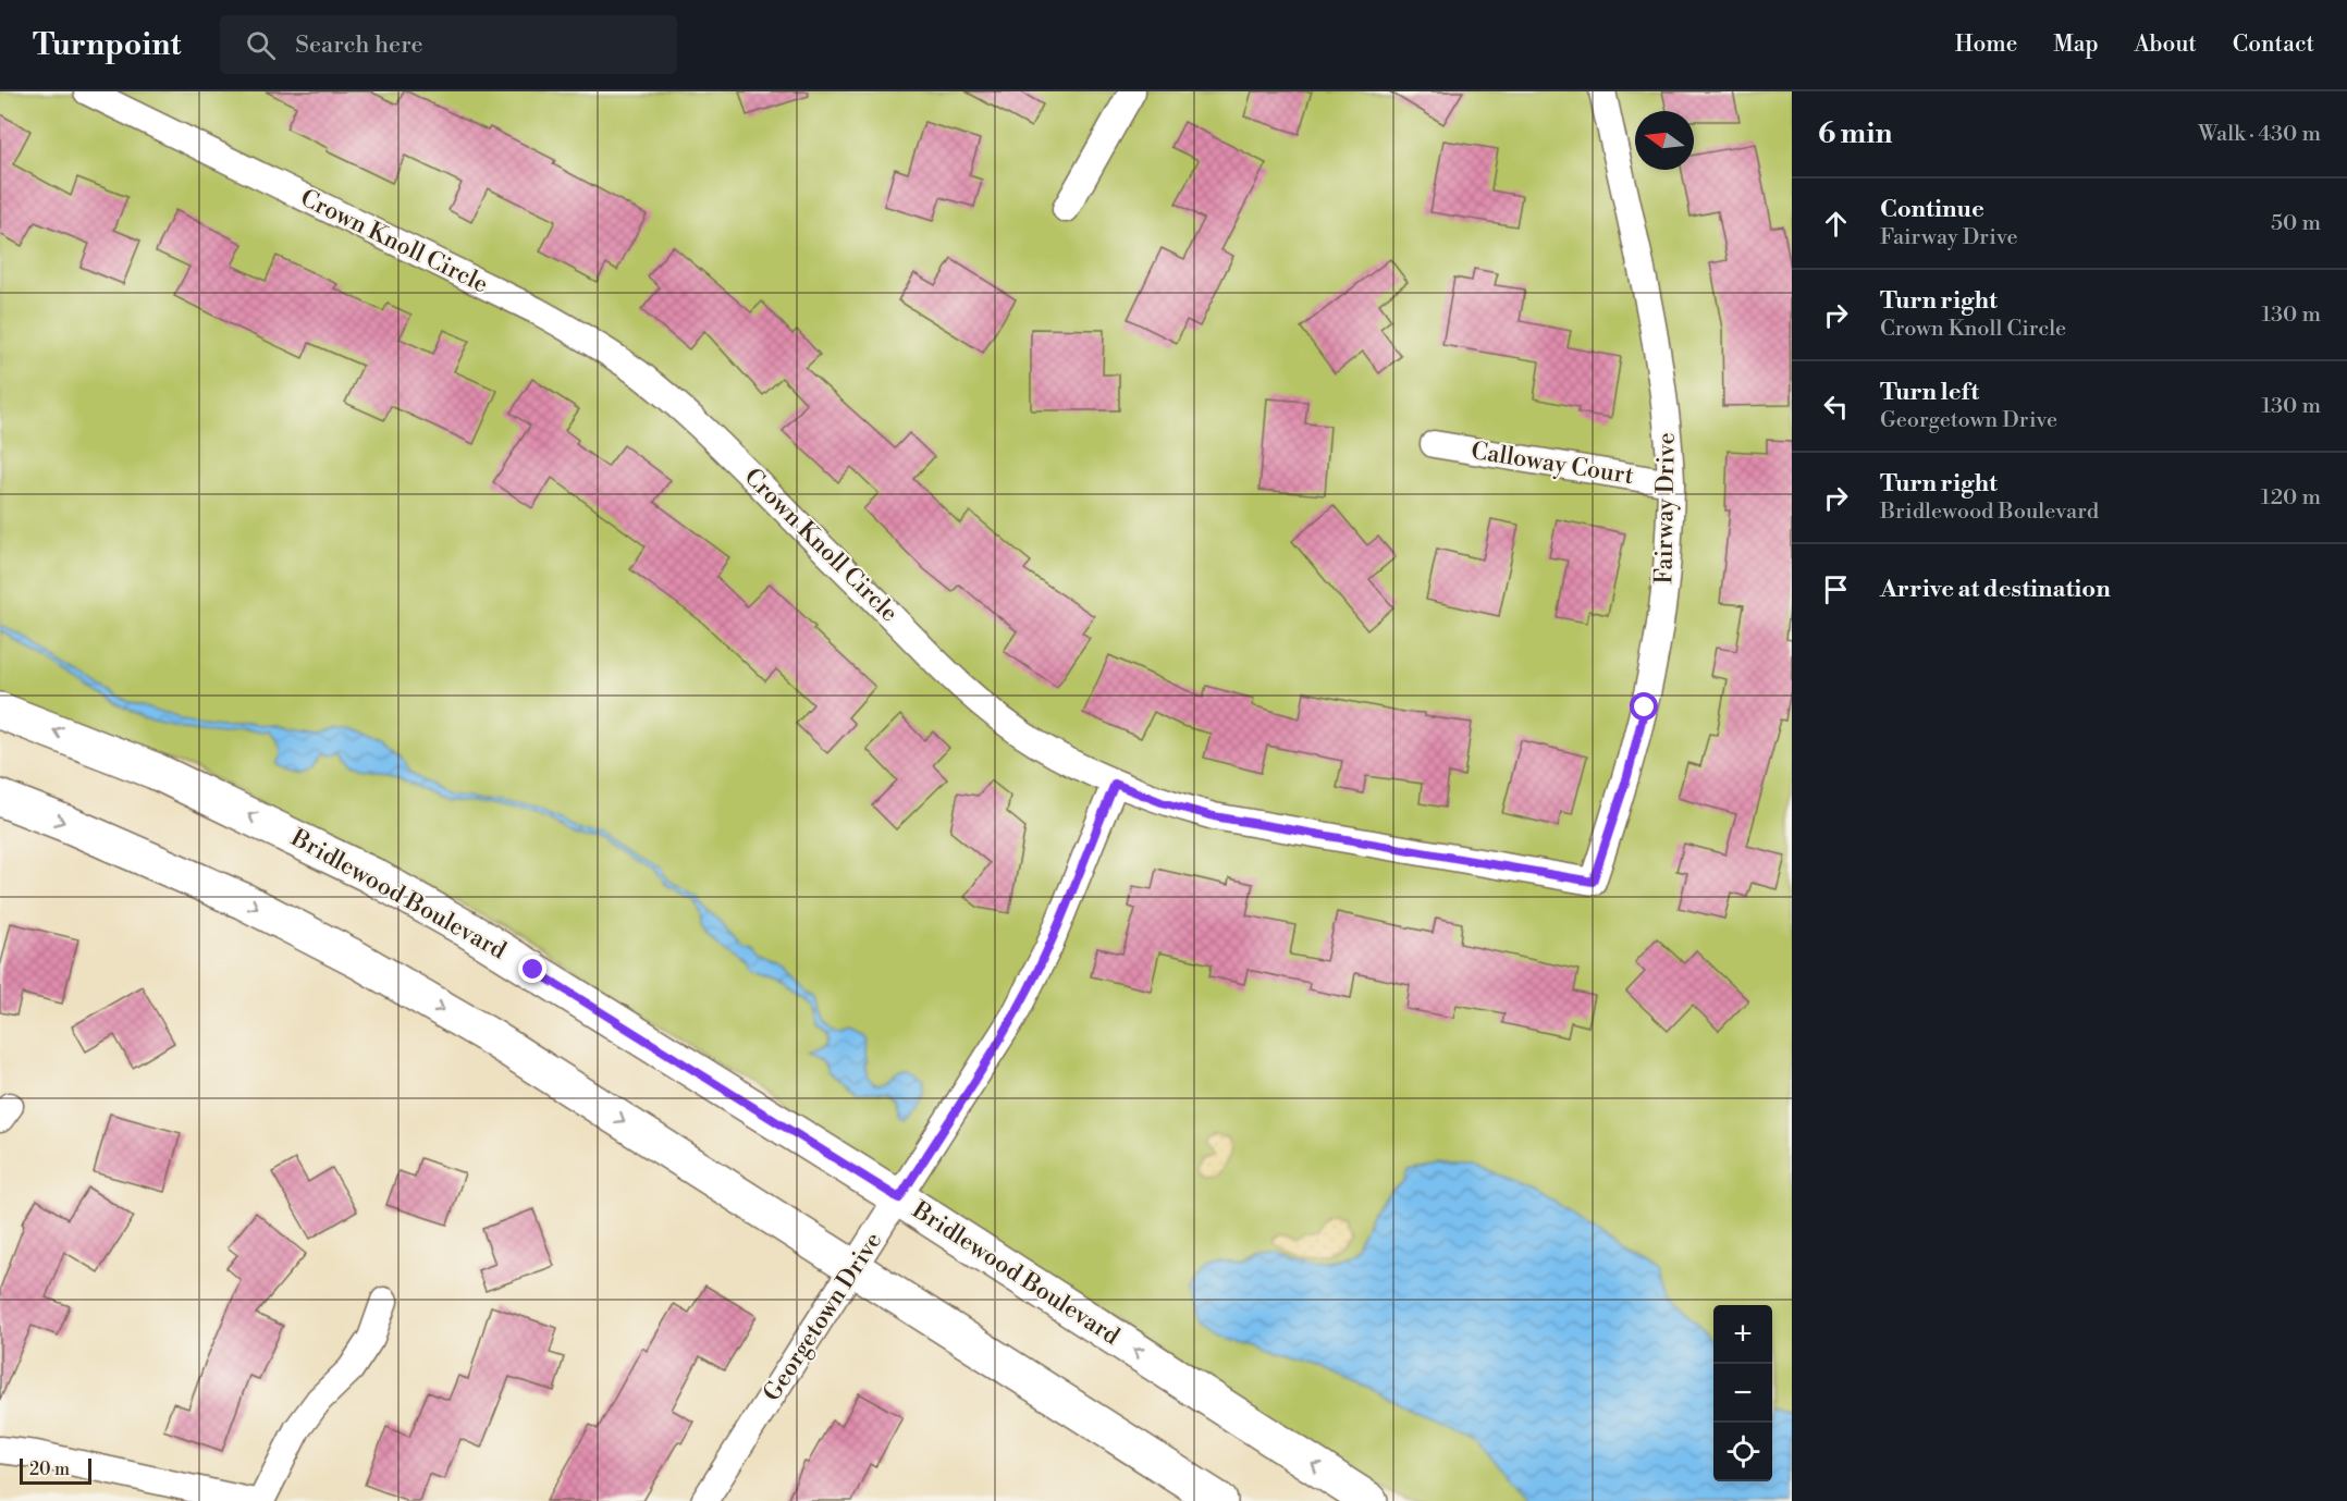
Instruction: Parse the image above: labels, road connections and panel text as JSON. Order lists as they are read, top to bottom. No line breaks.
{"streets":{"main road":["Bridlewood Boulevard"],"street":["Crown Knoll Circle","Calloway Court","Fairway Drive","Georgetown Drive"]},"crossings":[["Crown Knoll Circle","Fairway Drive"],["Crown Knoll Circle","Georgetown Drive"],["Calloway Court","Fairway Drive"],["Bridlewood Boulevard","Georgetown Drive"]],"scale_bar":"20 m","north":"left","page":{"header":"Turnpoint","search":"Search here","nav":["Home","Map","About","Contact"],"heading":["6 min","Walk · 430 m"],"list":[["Continue","Fairway Drive","50 m"],["Turn right","Crown Knoll Circle","130 m"],["Turn left","Georgetown Drive","130 m"],["Turn right","Bridlewood Boulevard","120 m"],"Arrive at destination"],"map_buttons":["+","−"],"scale":"20 m"}}
